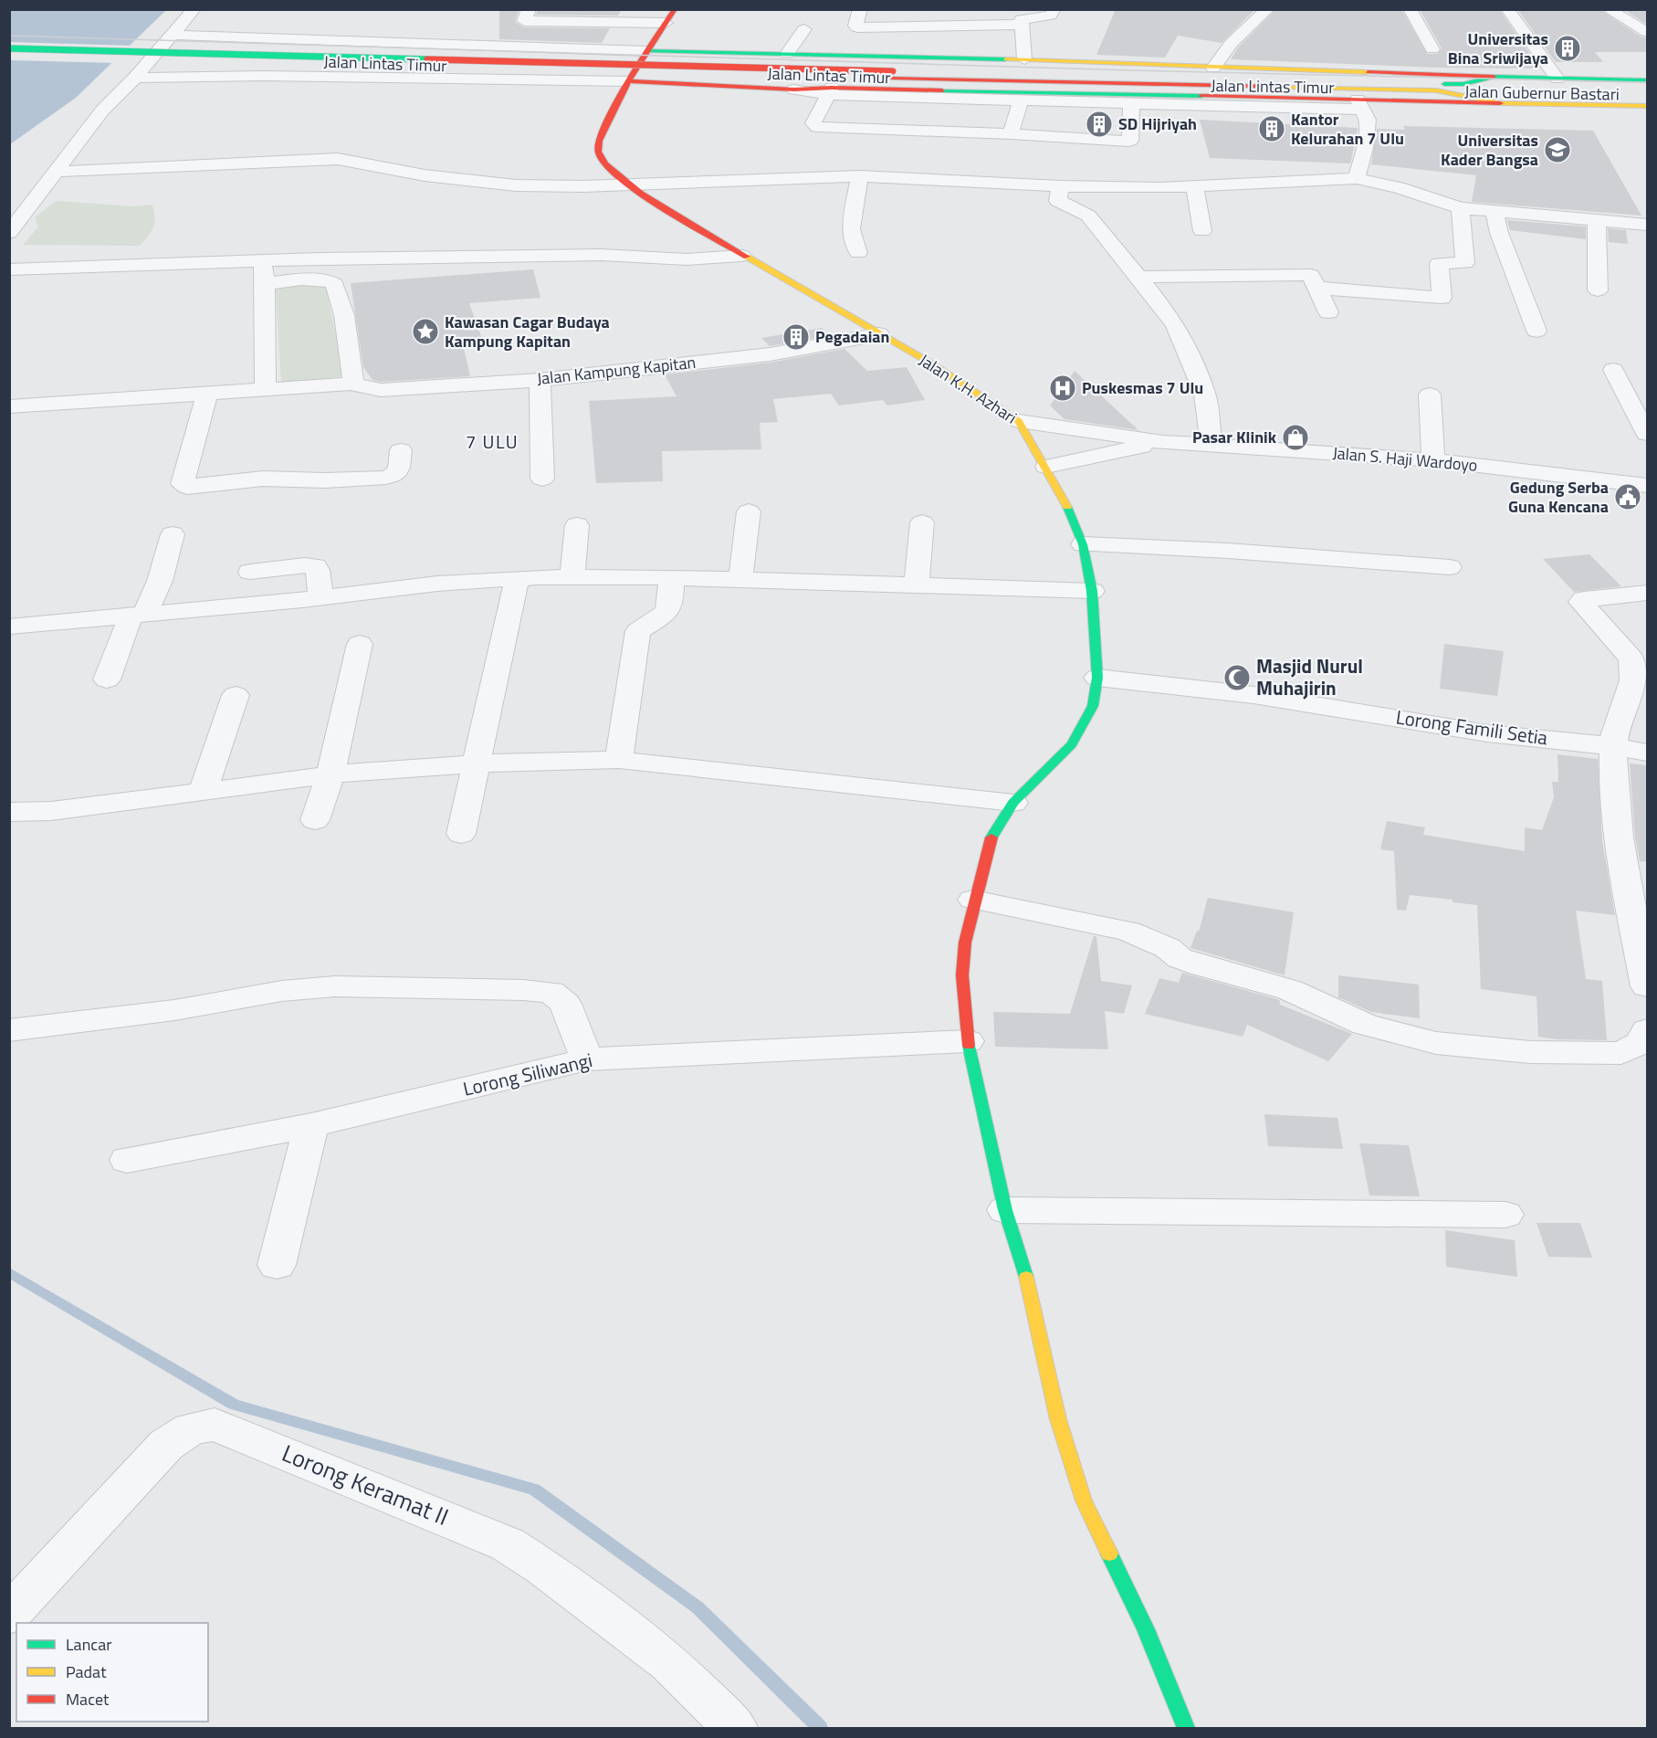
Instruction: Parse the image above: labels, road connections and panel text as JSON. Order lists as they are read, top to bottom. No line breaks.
{"streets":{"main road":["Jalan Lintas Timur","Jalan Gubernur Bastari","Jalan K.H. Azhari"],"street":["Jalan Kampung Kapitan","Jalan S. Haji Wardoyo","Lorong Famili Setia","Lorong Siliwangi","Lorong Keramat II"]},"crossings":[["Jalan Lintas Timur","Jalan Gubernur Bastari"],["Jalan Kampung Kapitan","Jalan K.H. Azhari"],["Jalan K.H. Azhari","Jalan S. Haji Wardoyo"],["Jalan K.H. Azhari","Lorong Famili Setia"],["Jalan K.H. Azhari","Lorong Siliwangi"]],"districts":["7 ULU"],"places":{"building":["Universitas Bina Sriwijaya","SD Hijriyah","Kantor Kelurahan 7 Ulu","Pegadaian"],"school or university":["Universitas Kader Bangsa"],"place":["Kawasan Cagar Budaya Kampung Kapitan"],"hospital":["Puskesmas 7 Ulu"],"shop":["Pasar Klinik"],"public building":["Gedung Serba Guna Kencana"],"mosque":["Masjid Nurul Muhajirin"]},"legend":["Lancar","Padat","Macet"]}
